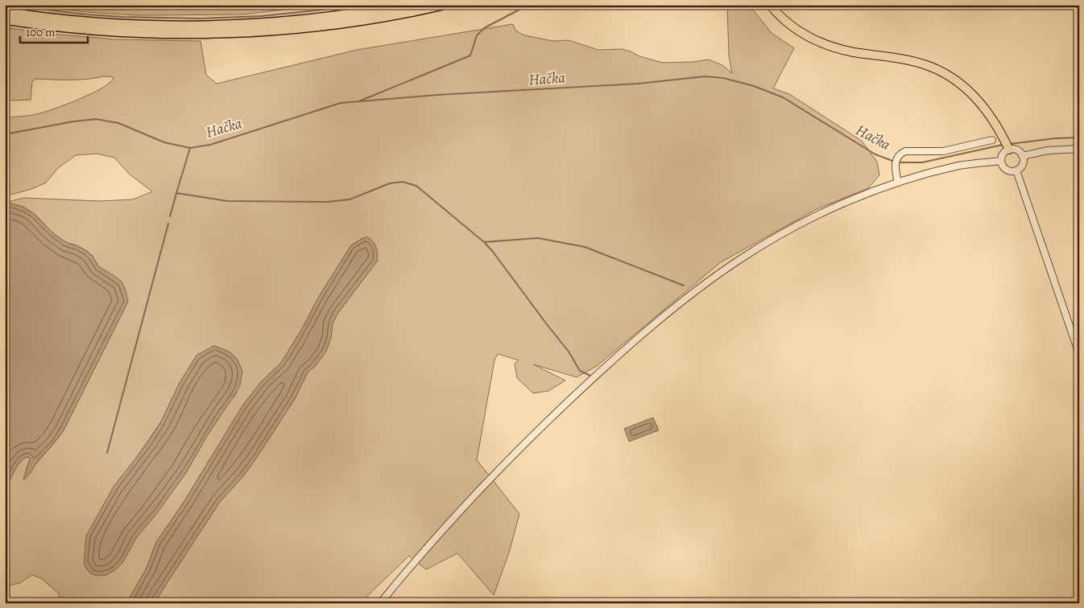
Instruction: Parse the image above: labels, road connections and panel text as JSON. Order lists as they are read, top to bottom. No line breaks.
{"water":["Hačka"],"scale_bar":"100 m"}
